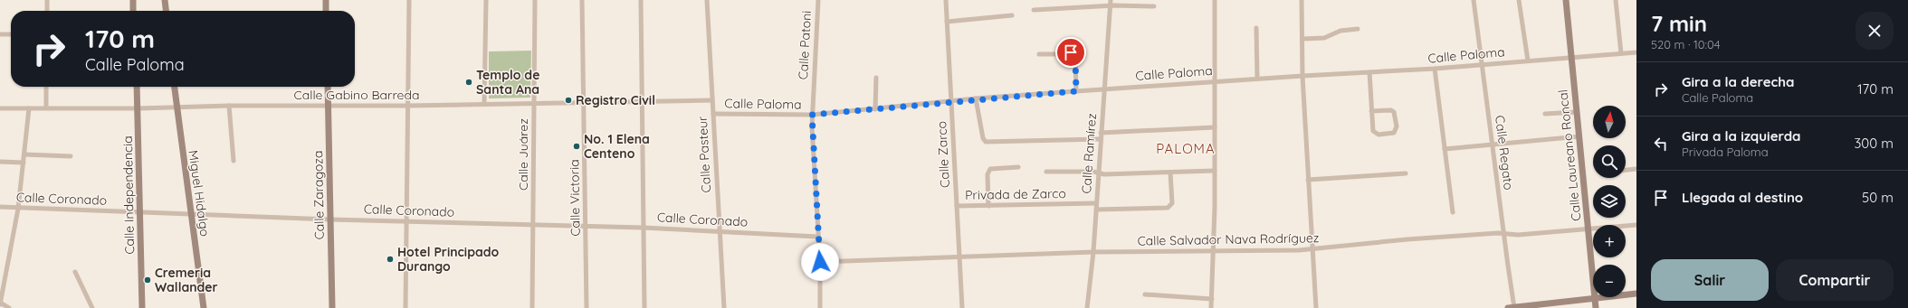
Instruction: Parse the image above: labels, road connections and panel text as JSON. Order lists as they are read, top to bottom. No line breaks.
{"streets":{"street":["Calle Patoni","Calle Paloma","Calle Gabino Barreda","Calle Regato","Calle Ramírez","Calle Juárez","Calle Pasteur","Calle Zarco","Calle Laureano Roncal","Miguel Hidalgo","Privada de Zarco","Calle Independencia","Calle Zaragoza","Calle Victoria","Calle Coronado","Calle Salvador Nava Rodríguez"]},"crossings":[["Calle Patoni","Calle Paloma"],["Calle Patoni","Calle Coronado"],["Calle Patoni","Calle Salvador Nava Rodríguez"],["Calle Paloma","Calle Regato"],["Calle Paloma","Calle Ramírez"],["Calle Paloma","Calle Pasteur"],["Calle Paloma","Calle Zarco"],["Calle Paloma","Calle Laureano Roncal"],["Calle Gabino Barreda","Calle Juárez"],["Calle Gabino Barreda","Calle Pasteur"],["Calle Gabino Barreda","Miguel Hidalgo"],["Calle Gabino Barreda","Calle Independencia"],["Calle Gabino Barreda","Calle Zaragoza"],["Calle Gabino Barreda","Calle Victoria"],["Calle Regato","Calle Salvador Nava Rodríguez"],["Calle Ramírez","Privada de Zarco"],["Calle Ramírez","Calle Salvador Nava Rodríguez"],["Calle Juárez","Calle Coronado"],["Calle Pasteur","Calle Coronado"],["Calle Zarco","Privada de Zarco"],["Calle Zarco","Calle Salvador Nava Rodríguez"],["Calle Laureano Roncal","Calle Salvador Nava Rodríguez"],["Miguel Hidalgo","Calle Coronado"],["Calle Independencia","Calle Coronado"],["Calle Zaragoza","Calle Coronado"],["Calle Victoria","Calle Coronado"]],"districts":["PALOMA"],"places":["Templo de Santa Ana","Registro Civil","No. 1 Elena Centeno","Hotel Principado Durango","Cremeria Wallander"],"north":"top","page":{"heading":["7 min","520 m · 10:04"],"turn":["170 m","Calle Paloma"],"list":[{"name":"Gira a la derecha","note":"Calle Paloma","value":"170 m"},{"name":"Gira a la izquierda","note":"Privada Paloma","value":"300 m"},{"name":"Llegada al destino","value":"50 m"}],"map_buttons":["+","−"],"buttons":["Salir","Compartir"]}}
